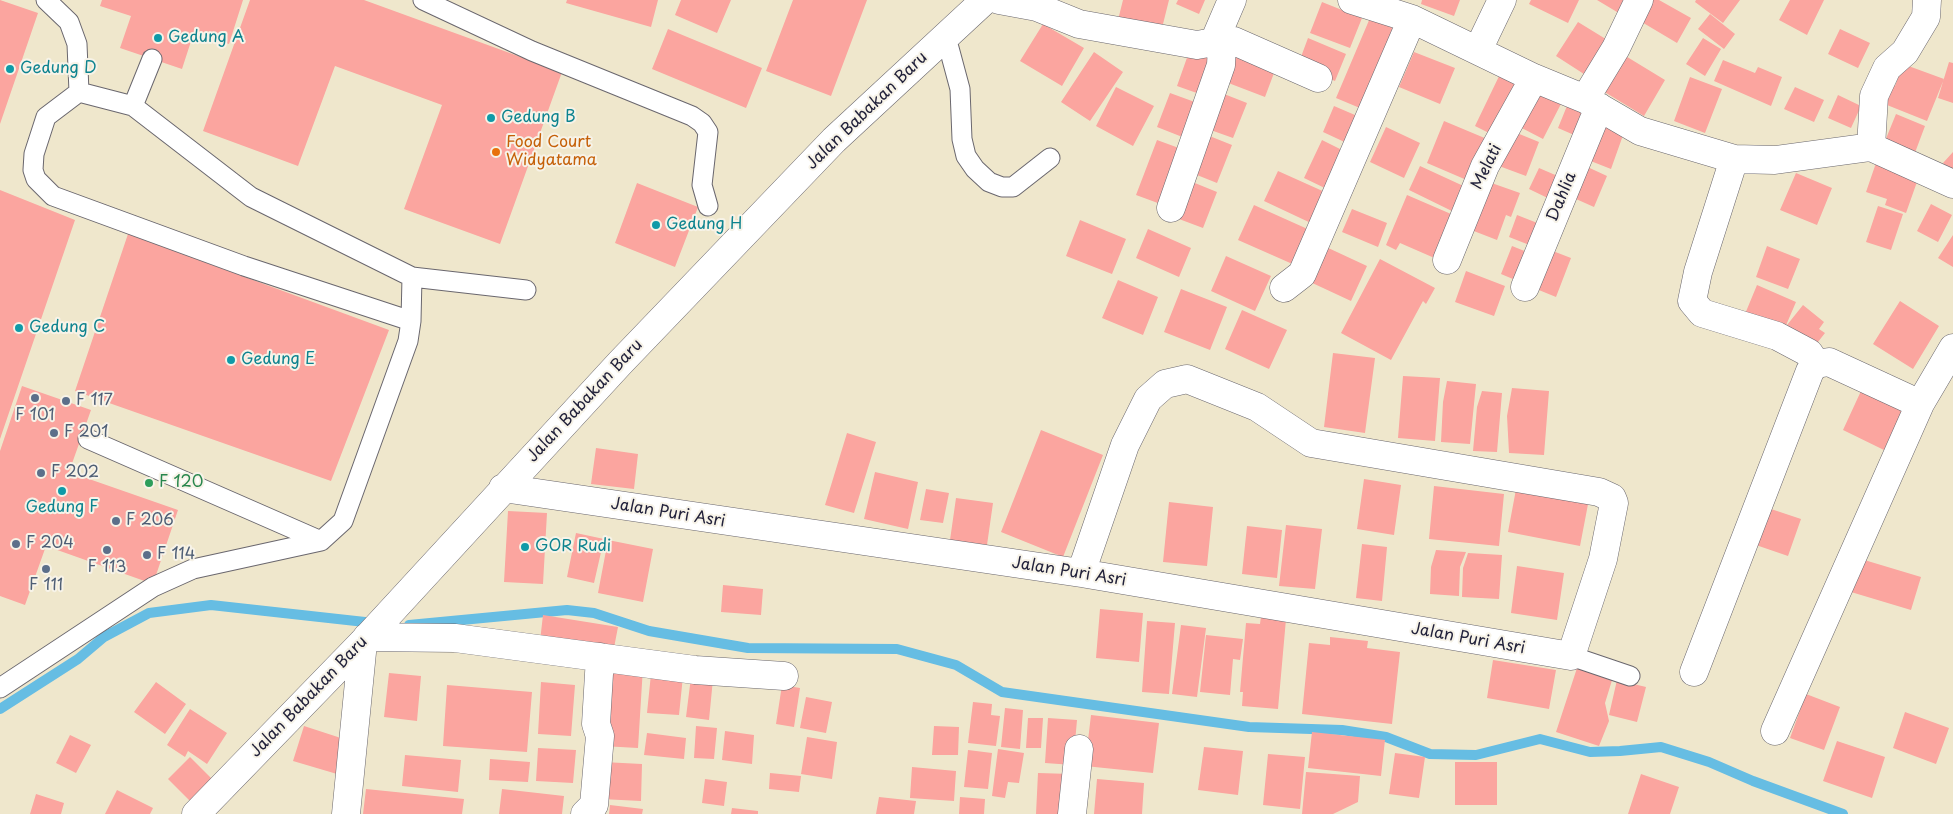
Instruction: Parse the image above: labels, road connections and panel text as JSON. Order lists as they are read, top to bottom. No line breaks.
{"streets":{"street":["Jalan Babakan Baru","Melati","Dahlia","Jalan Puri Asri"]},"crossings":[["Jalan Babakan Baru","Jalan Puri Asri"]],"places":["Gedung A","Gedung D","Gedung B","Food Court Widyatama","Gedung H","Gedung C","Gedung E","F 101","F 117","F 201","F 202","F 120","Gedung F","F 206","F 204","GOR Rudi","F 113","F 114","F 111"]}
